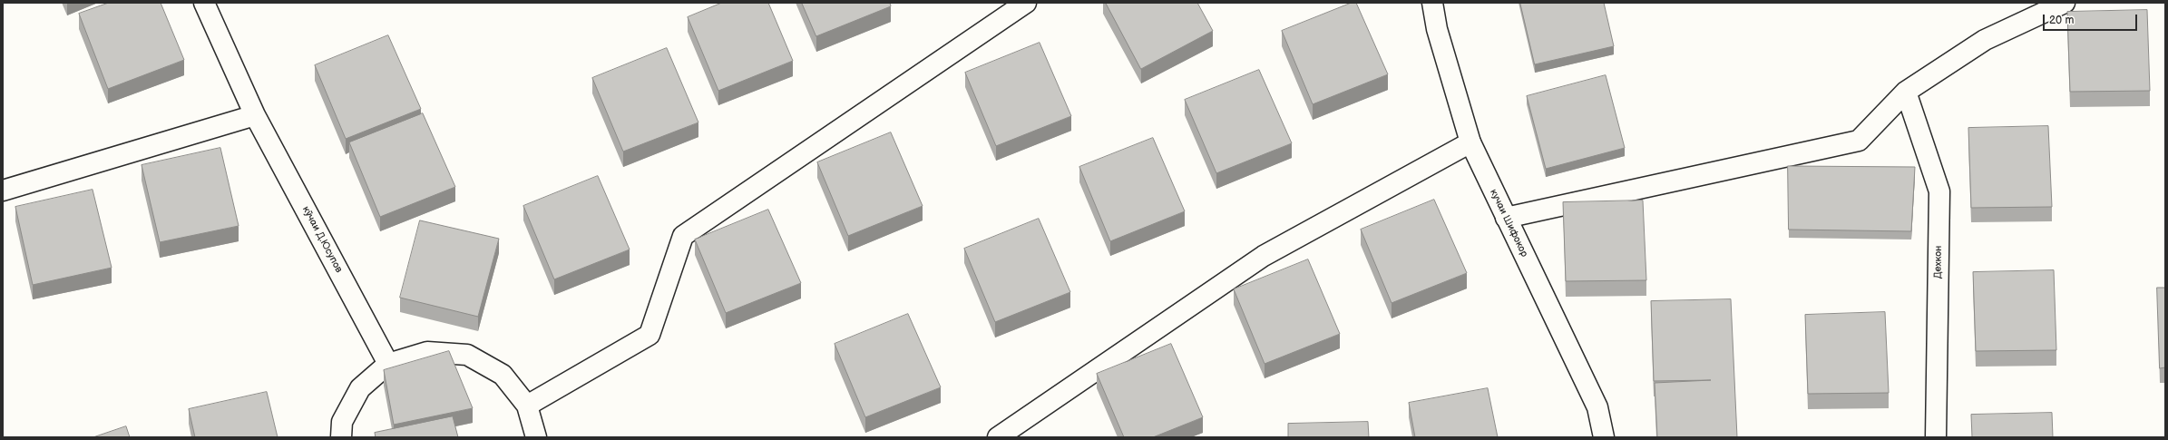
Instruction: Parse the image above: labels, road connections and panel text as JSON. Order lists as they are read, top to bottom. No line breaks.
{"streets":{"street":["кучаи Шифокор","кӯчаи Д.Юсупов","Дехкон"]},"scale_bar":"20 m"}
